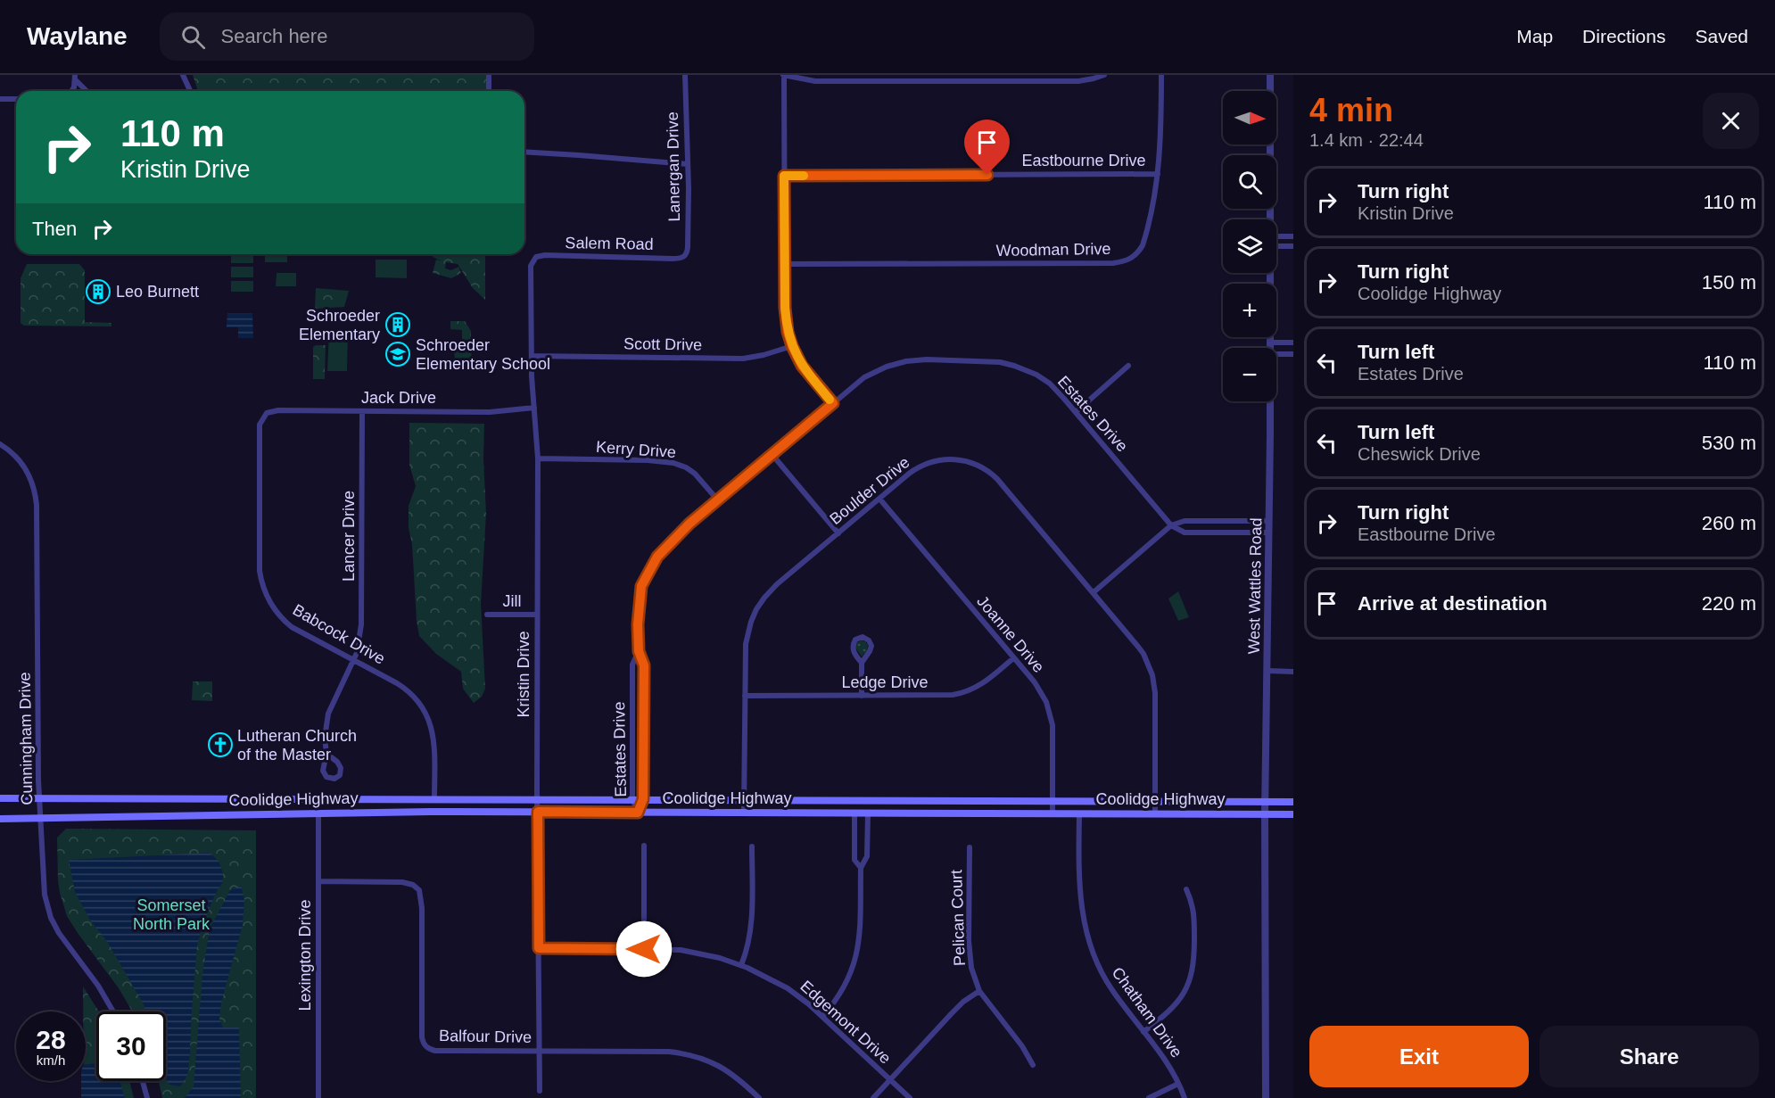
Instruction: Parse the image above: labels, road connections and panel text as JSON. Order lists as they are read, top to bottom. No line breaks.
{"streets":{"main road":["Coolidge Highway"],"street":["Eastbourne Drive","Lanergan Drive","Salem Road","Woodman Drive","Scott Drive","Jack Drive","Estates Drive","Kerry Drive","Boulder Drive","Lancer Drive","West Wattles Road","Jill","Babcock Drive","Joanne Drive","Kristin Drive","Ledge Drive","Cunningham Drive","Pelican Court","Lexington Drive","Chatham Drive","Edgemont Drive","Balfour Drive"]},"crossings":[["Eastbourne Drive","Woodman Drive"],["Lanergan Drive","Salem Road"],["Salem Road","Kristin Drive"],["Scott Drive","Kristin Drive"],["Jack Drive","Lancer Drive"],["Jack Drive","Babcock Drive"],["Jack Drive","Kristin Drive"],["Estates Drive","Kerry Drive"],["Estates Drive","Coolidge Highway"],["Kerry Drive","Kristin Drive"],["Boulder Drive","Joanne Drive"],["Boulder Drive","Ledge Drive"],["Boulder Drive","Coolidge Highway"],["Lancer Drive","Babcock Drive"],["West Wattles Road","Coolidge Highway"],["Jill","Kristin Drive"],["Babcock Drive","Coolidge Highway"],["Joanne Drive","Ledge Drive"],["Joanne Drive","Coolidge Highway"],["Kristin Drive","Coolidge Highway"],["Kristin Drive","Edgemont Drive"],["Kristin Drive","Balfour Drive"],["Cunningham Drive","Coolidge Highway"],["Coolidge Highway","Lexington Drive"],["Coolidge Highway","Chatham Drive"],["Lexington Drive","Balfour Drive"]],"parks":["Somerset North Park"],"places":{"building":["Leo Burnett","Schroeder Elementary"],"school or university":["Schroeder Elementary School"],"church":["Lutheran Church of the Master"]},"north":"right","page":{"header":"Waylane","search":"Search here","nav":["Map","Directions","Saved"],"heading":["4 min","1.4 km · 22:44"],"map_buttons":["+","−"],"turn":["110 m","Kristin Drive"],"list":[{"name":"Turn right","note":"Kristin Drive","value":"110 m"},{"name":"Turn right","note":"Coolidge Highway","value":"150 m"},{"name":"Turn left","note":"Estates Drive","value":"110 m"},{"name":"Turn left","note":"Cheswick Drive","value":"530 m"},{"name":"Turn right","note":"Eastbourne Drive","value":"260 m"},{"name":"Arrive at destination","value":"220 m"}],"then":"Then","speed":"28 km/h","limit":"30","buttons":["Exit","Share"]}}
